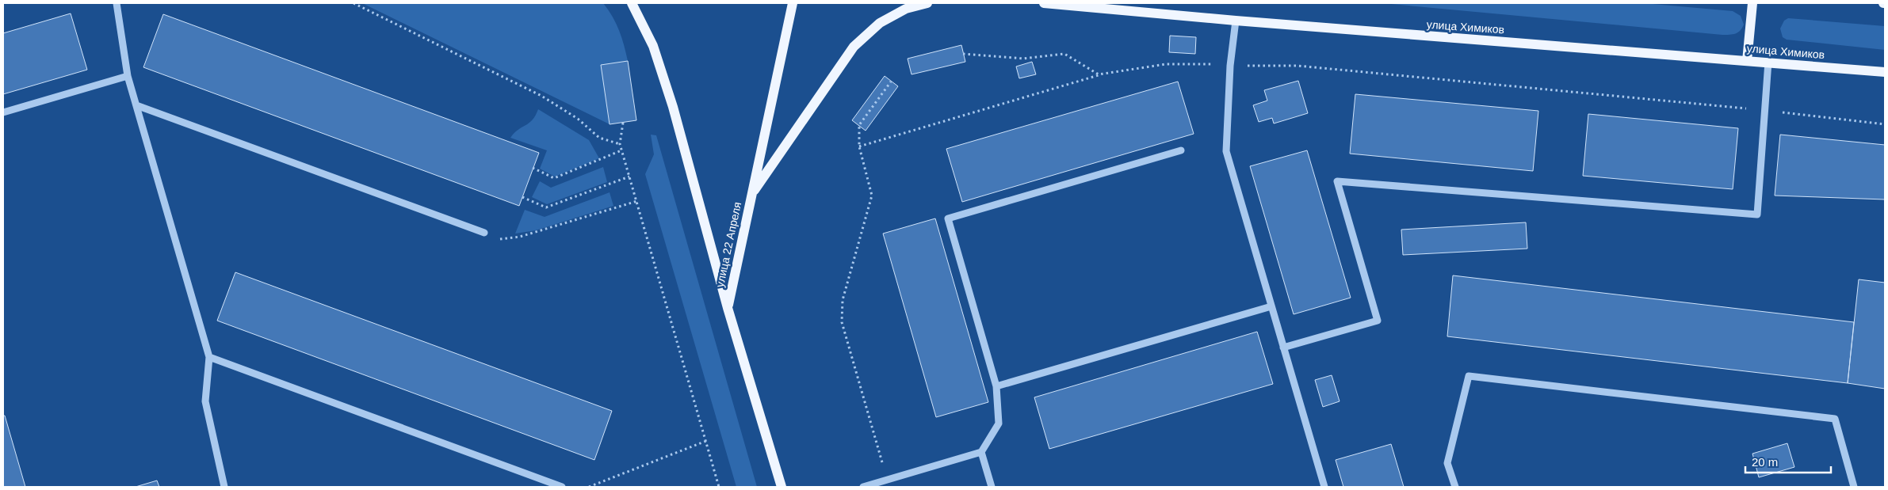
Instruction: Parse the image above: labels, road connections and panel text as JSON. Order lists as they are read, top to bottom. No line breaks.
{"streets":{"main road":["улица Химиков","улица 22 Апреля"]},"scale_bar":"20 m"}
